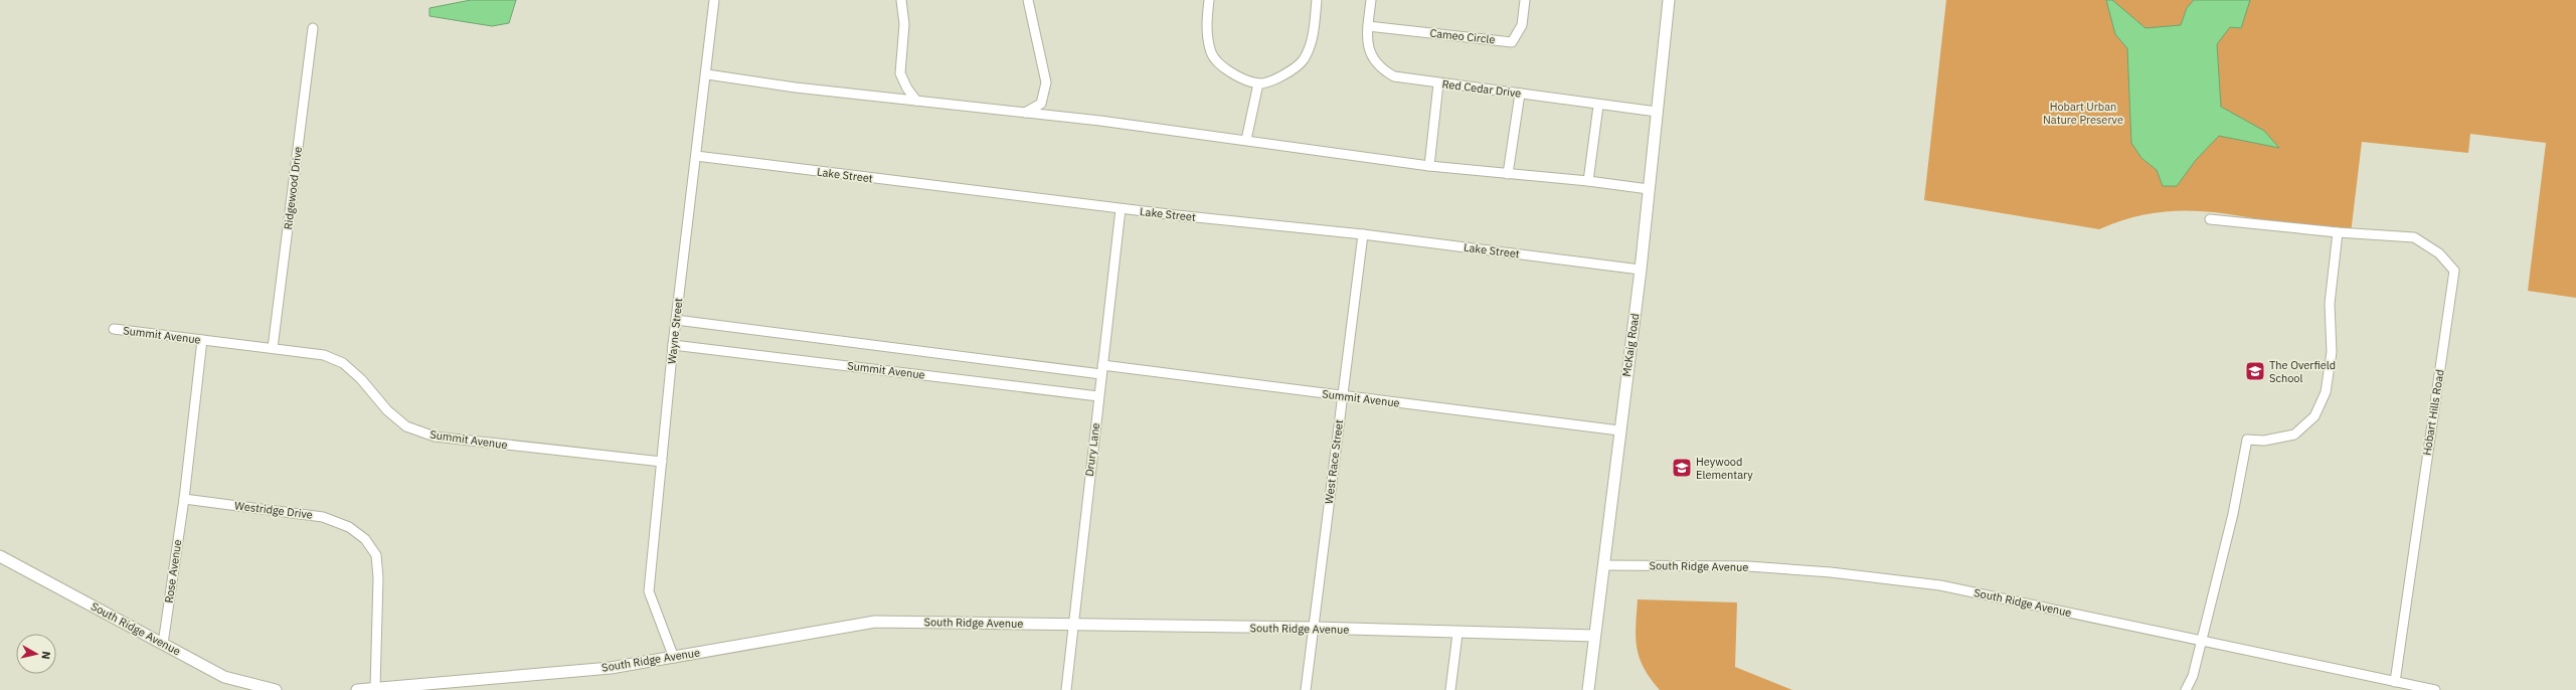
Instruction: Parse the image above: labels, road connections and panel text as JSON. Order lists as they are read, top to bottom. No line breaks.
{"streets":{"street":["Cameo Circle","Red Cedar Drive","Lake Street","Ridgewood Drive","Wayne Street","Summit Avenue","McKaig Road","Hobart Hills Road","Drury Lane","West Race Street","Westridge Drive","South Ridge Avenue","Rose Avenue"]},"crossings":[["Cameo Circle","Red Cedar Drive"],["Red Cedar Drive","McKaig Road"],["Lake Street","Wayne Street"],["Lake Street","McKaig Road"],["Lake Street","Drury Lane"],["Lake Street","West Race Street"],["Ridgewood Drive","Summit Avenue"],["Wayne Street","Summit Avenue"],["Wayne Street","South Ridge Avenue"],["Summit Avenue","McKaig Road"],["Summit Avenue","Drury Lane"],["Summit Avenue","West Race Street"],["McKaig Road","South Ridge Avenue"],["Hobart Hills Road","South Ridge Avenue"],["Drury Lane","South Ridge Avenue"],["West Race Street","South Ridge Avenue"],["Westridge Drive","South Ridge Avenue"],["Westridge Drive","Rose Avenue"],["South Ridge Avenue","Rose Avenue"]],"parks":["Hobart Urban Nature Preserve"],"places":{"school or university":["The Overfield School","Heywood Elementary"]},"north":"right"}
